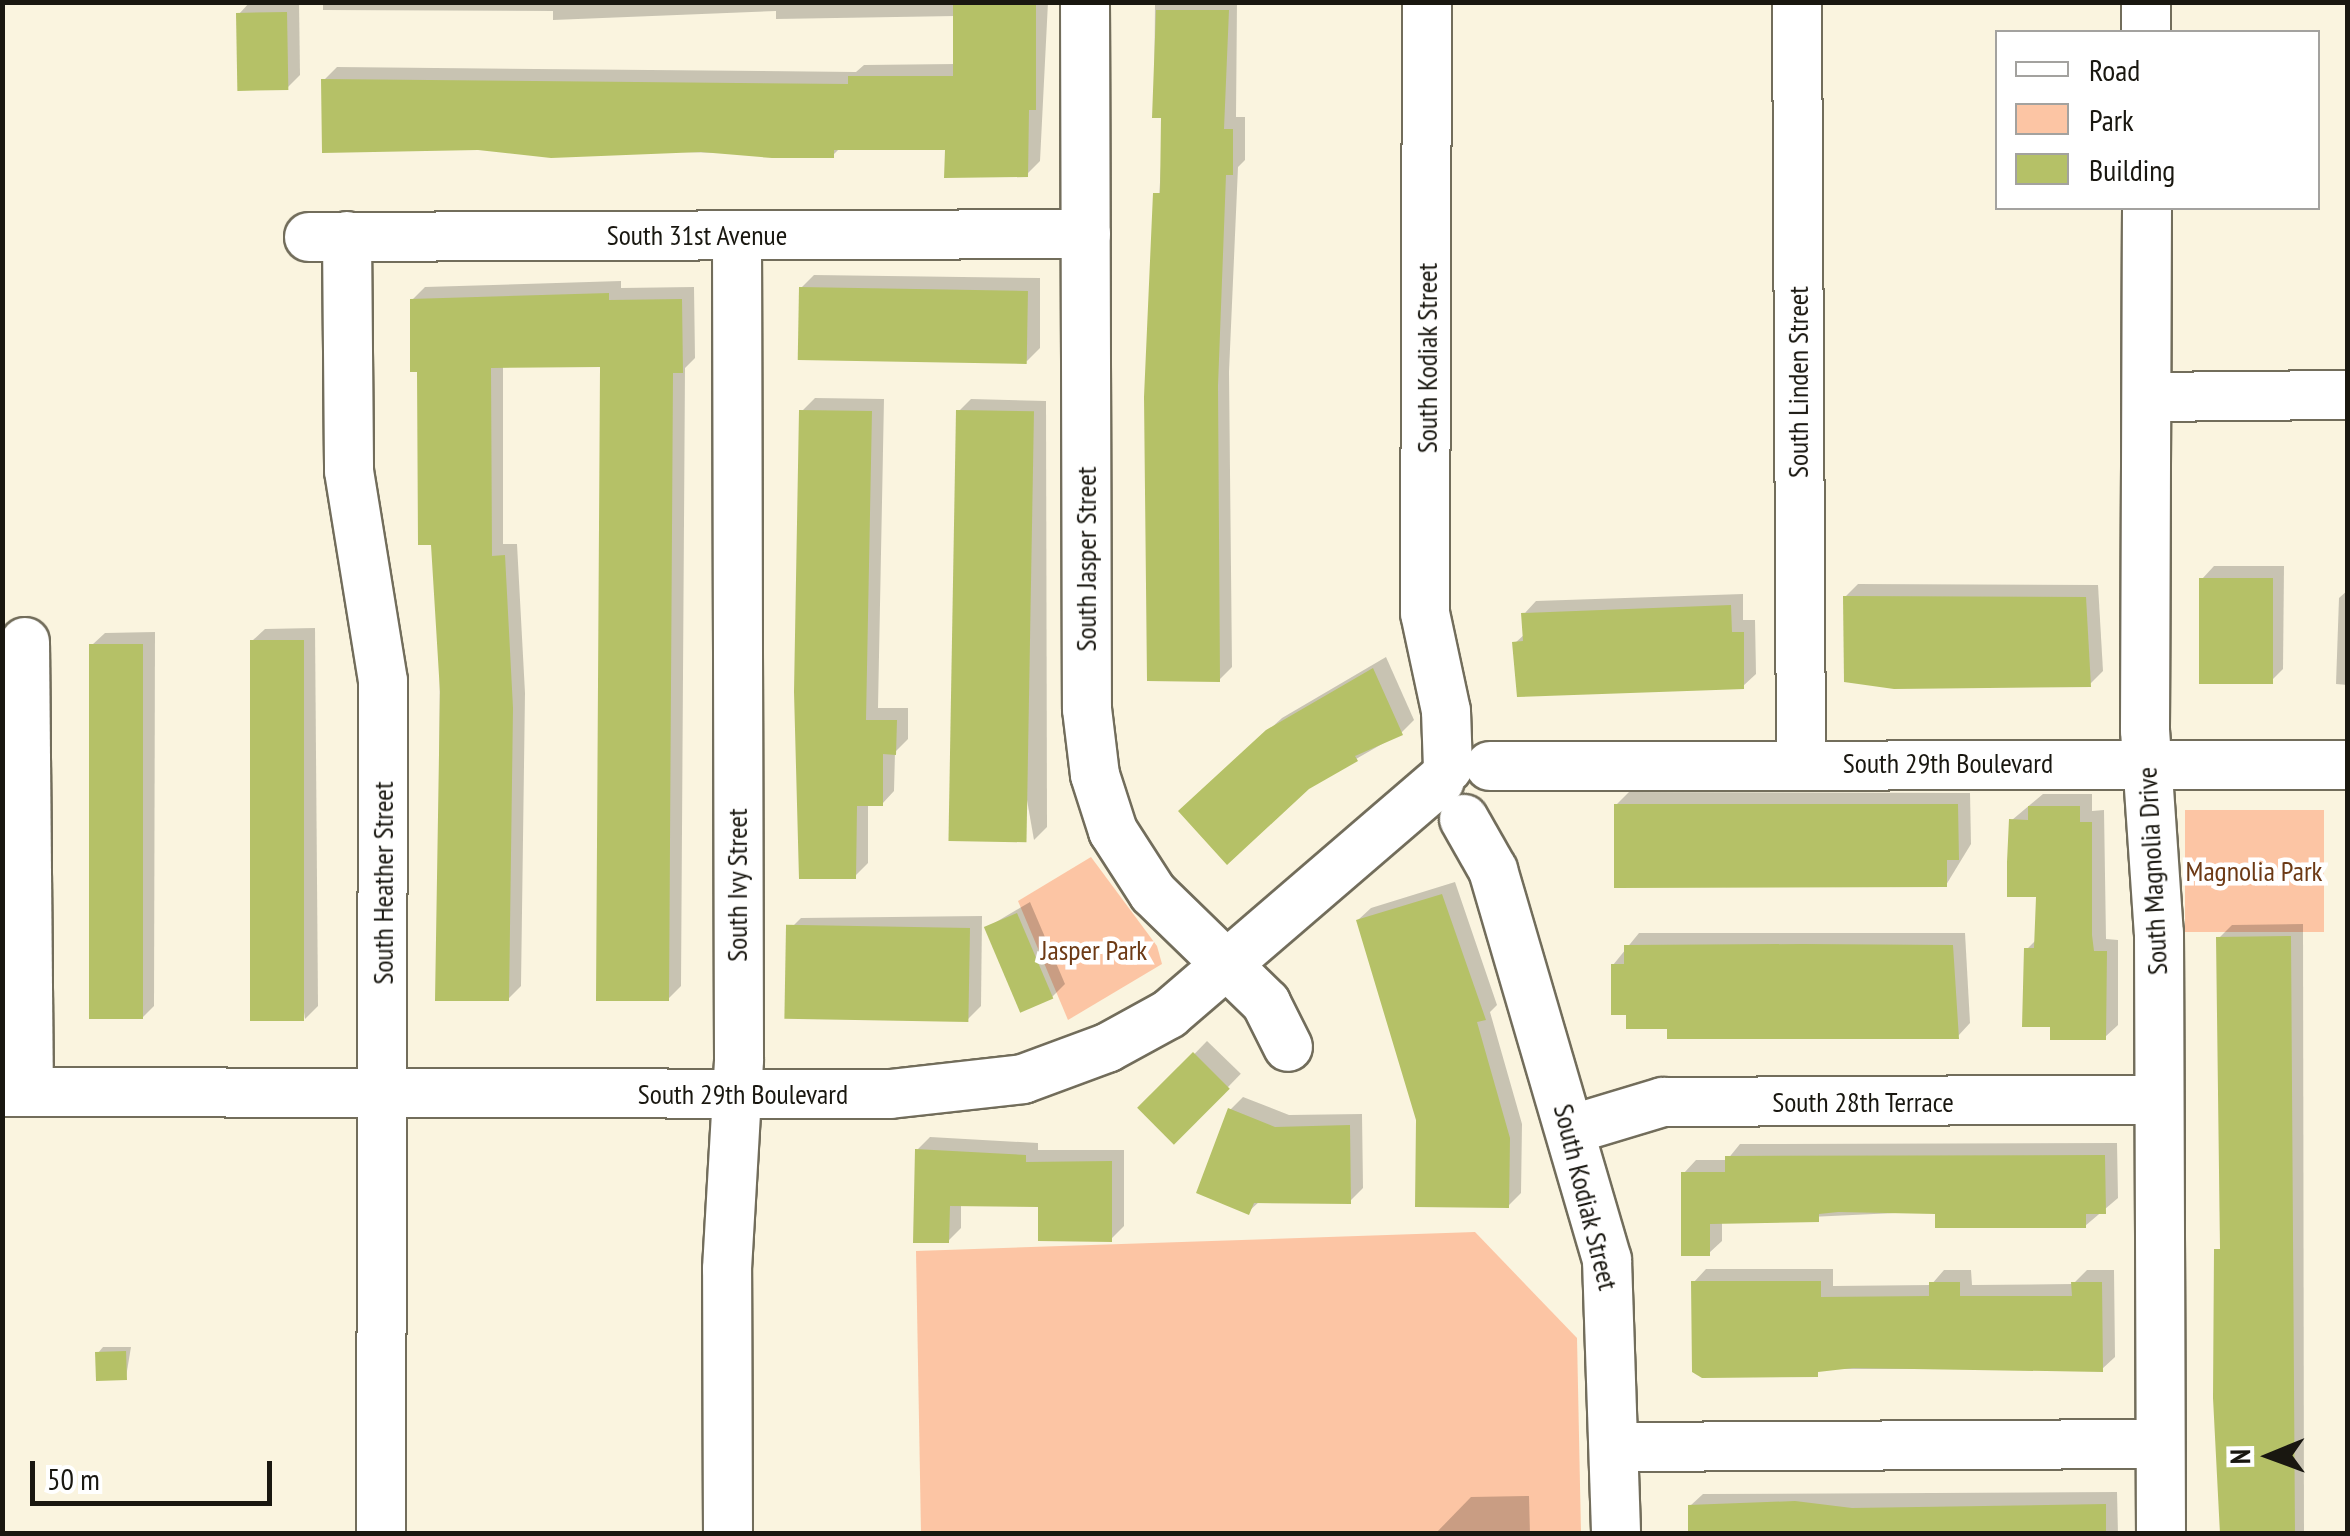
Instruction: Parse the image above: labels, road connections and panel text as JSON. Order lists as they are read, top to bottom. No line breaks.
{"streets":{"street":["South 31st Avenue","South Kodiak Street","South Linden Street","South Jasper Street","South 29th Boulevard","South Magnolia Drive","South Heather Street","South Ivy Street","South 28th Terrace"]},"crossings":[["South 31st Avenue","South Jasper Street"],["South 31st Avenue","South Heather Street"],["South 31st Avenue","South Ivy Street"],["South Kodiak Street","South 29th Boulevard"],["South Kodiak Street","South 28th Terrace"],["South Linden Street","South 29th Boulevard"],["South Jasper Street","South 29th Boulevard"],["South 29th Boulevard","South Magnolia Drive"],["South 29th Boulevard","South Heather Street"],["South 29th Boulevard","South Ivy Street"],["South Magnolia Drive","South 28th Terrace"]],"parks":["Magnolia Park","Jasper Park"],"legend":["Road","Park","Building"],"scale_bar":"50 m","north":"left"}
